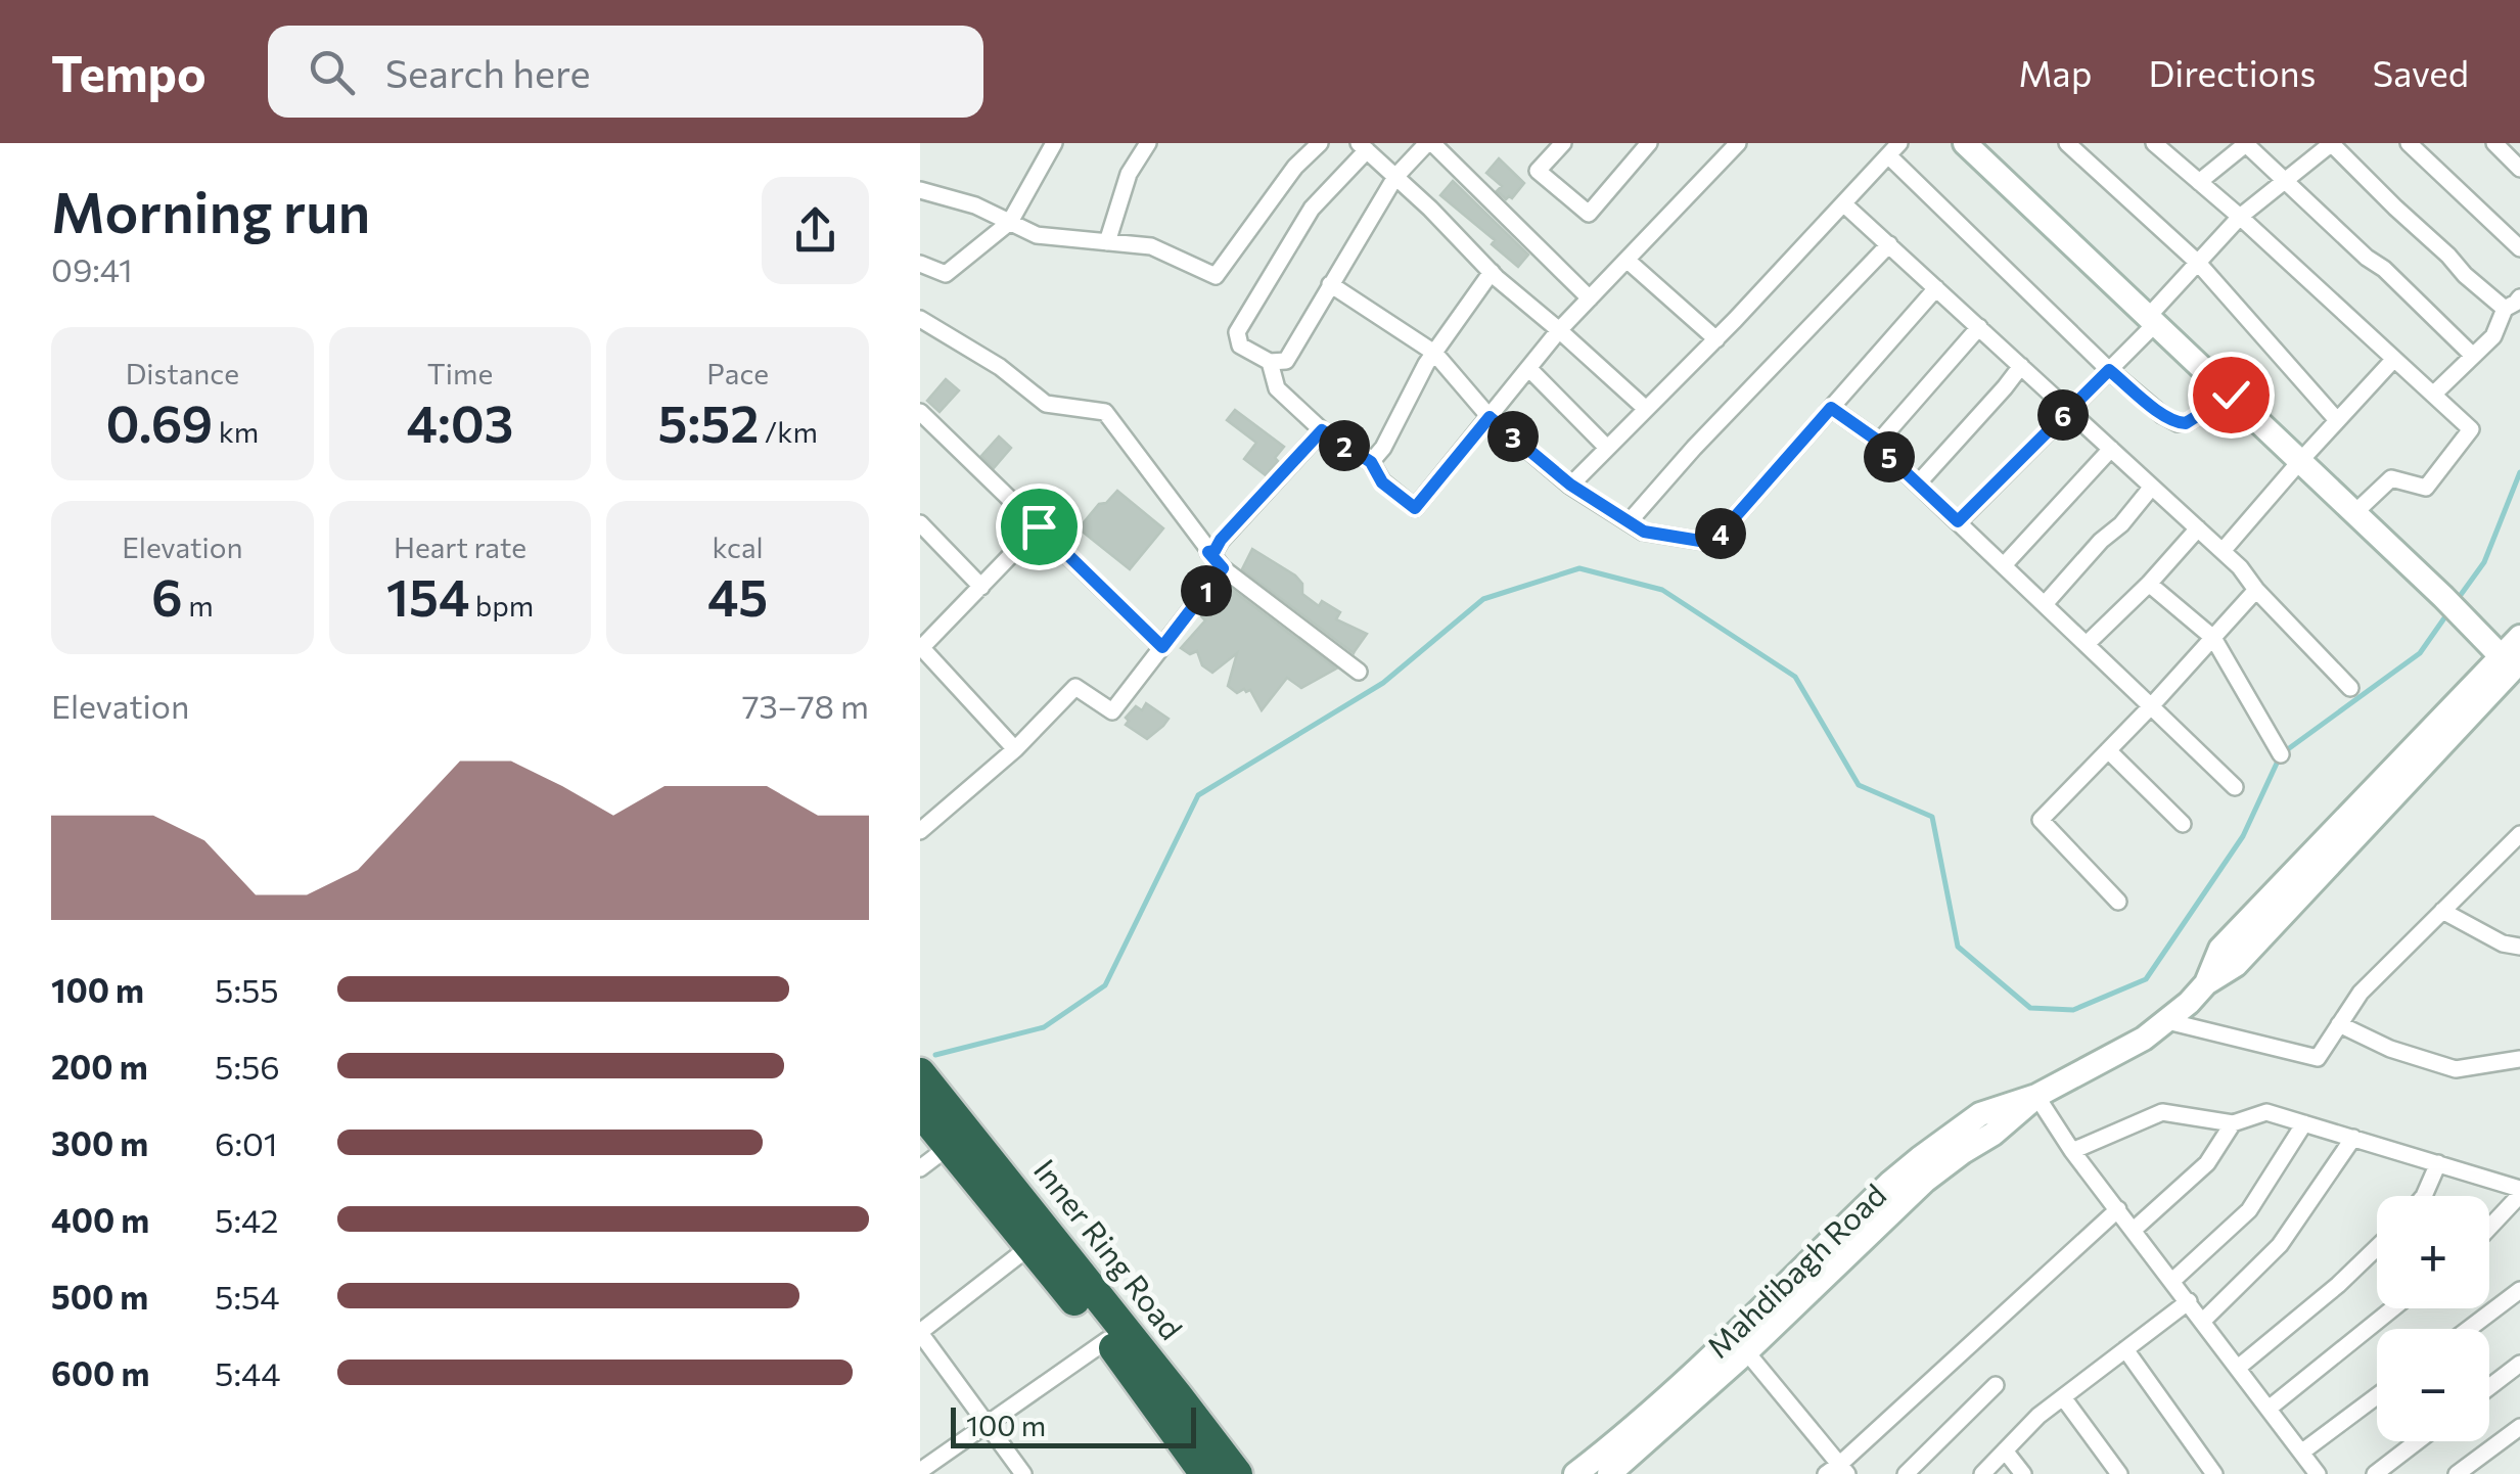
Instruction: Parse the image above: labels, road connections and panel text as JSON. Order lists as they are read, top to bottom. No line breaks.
{"streets":{"highway":["Inner Ring Road"],"street":["Mahdibagh Road"]},"scale_bar":"100 m","page":{"header":"Tempo","search":"Search here","nav":["Map","Directions","Saved"],"heading":["Morning run","09:41"],"stats":[["Distance","0.69 km"],["Time","4:03"],["Pace","5:52 /km"],["Elevation","6 m"],["Heart rate","154 bpm"],["kcal","45"]],"pins":["6","3","2","5","4","1"],"chart":["Elevation","73–78 m"],"list":[{"name":"100 m","note":"5:55"},{"name":"200 m","note":"5:56"},{"name":"300 m","note":"6:01"},{"name":"400 m","note":"5:42"},{"name":"500 m","note":"5:54"},{"name":"600 m","note":"5:44"}],"map_buttons":["+","−"],"scale":"100 m"}}
